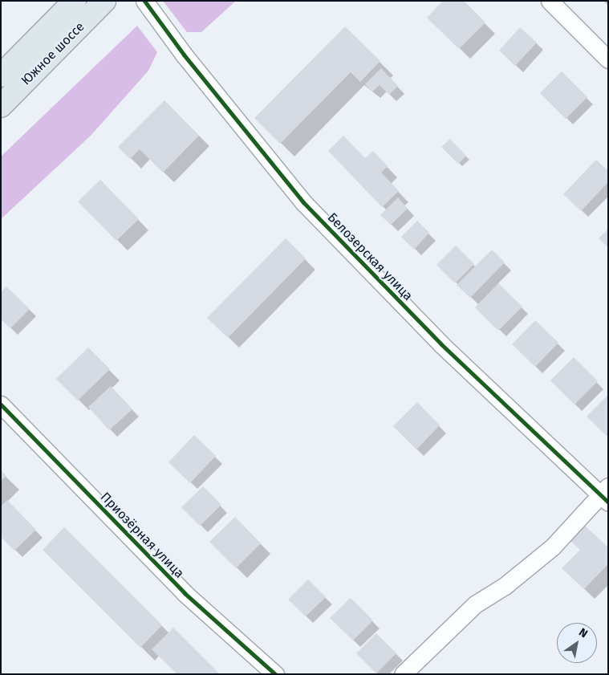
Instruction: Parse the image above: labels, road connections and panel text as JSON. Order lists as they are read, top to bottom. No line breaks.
{"streets":{"main road":["Южное шоссе"],"street":["Белозерская улица","Приозёрная улица"]},"north":"top right"}
